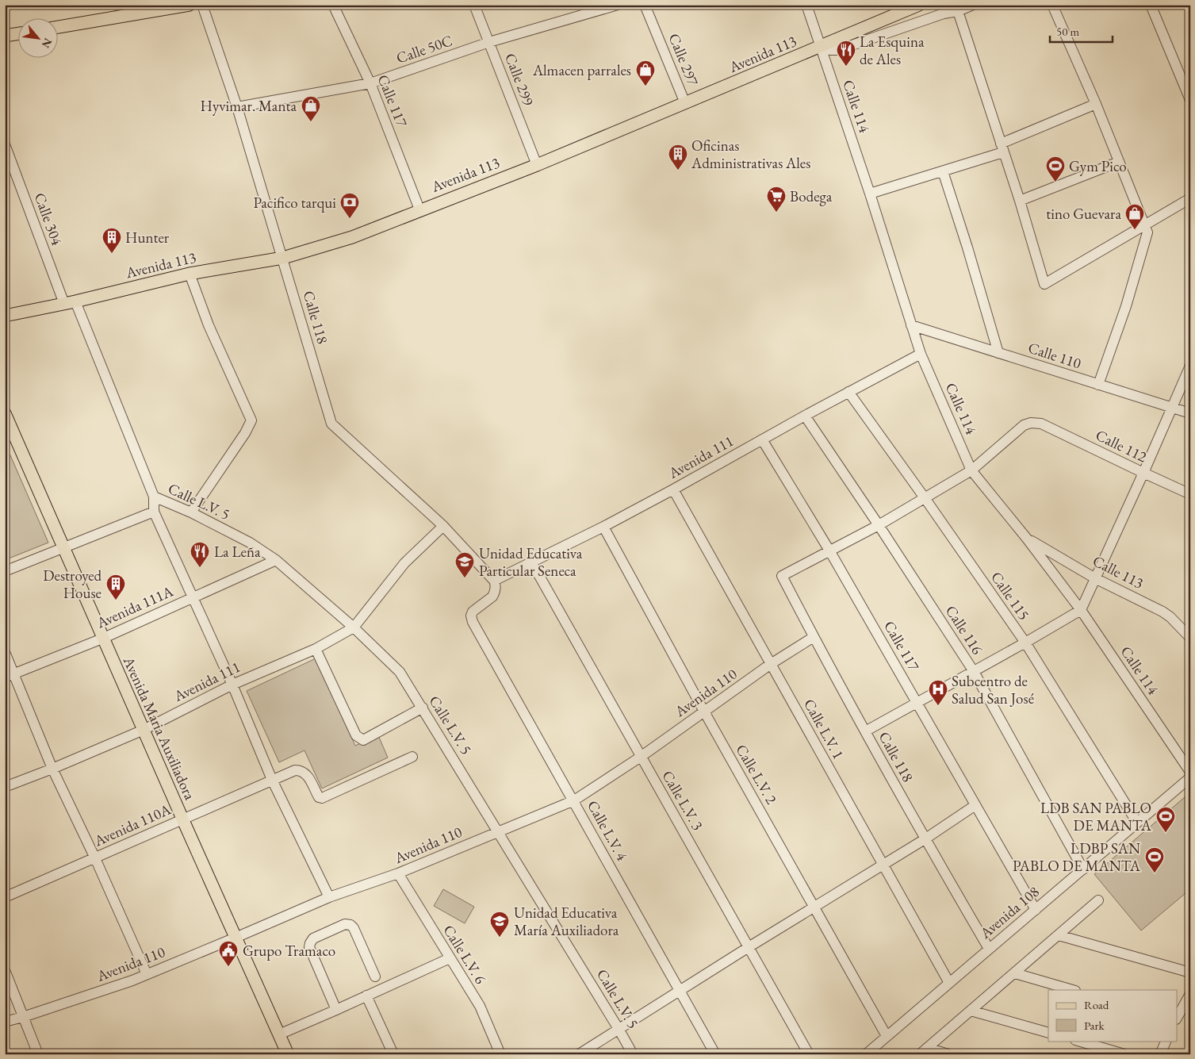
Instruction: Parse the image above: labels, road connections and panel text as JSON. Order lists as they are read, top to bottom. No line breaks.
{"streets":{"main road":["Avenida 113","Avenida Maria Auxiliadora"],"street":["Calle 50C","Calle 297","Calle 299","Calle 117","Calle 114","Calle 304","Calle 118","Calle 110","Calle 112","Avenida 111","Calle L.V. 5","Calle 113","Calle 115","Avenida 111A","Calle 116","Avenida 110","Calle L.V. 1","Calle L.V. 2","Calle L.V. 3","Avenida 110A","Calle L.V. 4","Avenida 108","Calle L.V. 6"]},"crossings":[["Calle 50C","Calle 299"],["Calle 50C","Calle 117"],["Calle 50C","Calle 118"],["Avenida 113","Calle 297"],["Avenida 113","Calle 299"],["Avenida 113","Calle 117"],["Avenida 113","Calle 114"],["Avenida 113","Calle 304"],["Avenida 113","Calle 118"],["Calle 117","Calle 118"],["Calle 117","Avenida 111"],["Calle 117","Avenida 108"],["Calle 114","Calle 110"],["Calle 114","Calle 112"],["Calle 114","Avenida 111"],["Calle 114","Calle 113"],["Calle 304","Calle L.V. 5"],["Calle 118","Avenida 111"],["Calle 118","Avenida 110"],["Calle 118","Calle L.V. 4"],["Calle 118","Avenida 108"],["Avenida 111","Calle L.V. 5"],["Avenida 111","Calle 115"],["Avenida 111","Calle 116"],["Avenida 111","Avenida Maria Auxiliadora"],["Avenida 111","Calle L.V. 1"],["Avenida 111","Calle L.V. 2"],["Avenida 111","Calle L.V. 3"],["Avenida 111","Calle L.V. 4"],["Calle L.V. 5","Avenida 111A"],["Calle L.V. 5","Avenida 110"],["Calle 115","Avenida 108"],["Avenida 111A","Avenida Maria Auxiliadora"],["Calle 116","Avenida 108"],["Avenida 110","Avenida Maria Auxiliadora"],["Avenida 110","Calle L.V. 1"],["Avenida 110","Calle L.V. 2"],["Avenida 110","Calle L.V. 3"],["Avenida 110","Calle L.V. 4"],["Avenida 110","Calle L.V. 6"],["Avenida Maria Auxiliadora","Avenida 110A"],["Calle L.V. 1","Avenida 108"],["Calle L.V. 2","Avenida 108"]],"places":{"restaurant":["La Esquina de Ales","La Leña"],"shop":["Almacen parrales","Hyvimar. Manta","tino Guevara"],"building":["Oficinas Administrativas Ales","Hunter","Destroyed House"],"sports":["Gym Pico","LDB SAN PABLO DE MANTA","LDBP SAN PABLO DE MANTA"],"supermarket":["Bodega"],"bank":["Pacifico tarqui"],"school or university":["Unidad Educativa Particular Seneca","Unidad Educativa María Auxiliadora"],"hospital":["Subcentro de Salud San José"],"public building":["Grupo Tramaco"]},"legend":["Road","Park"],"scale_bar":"50 m","north":"bottom right"}
